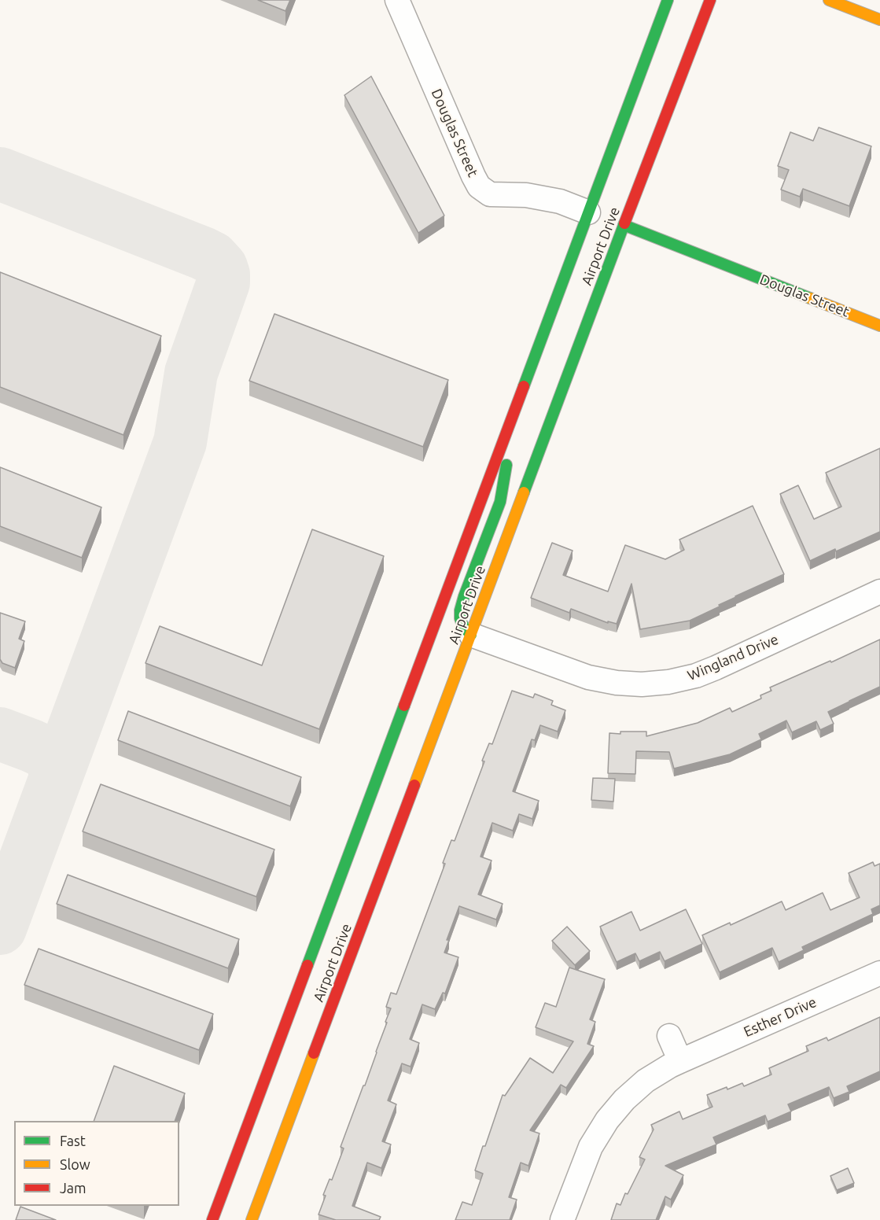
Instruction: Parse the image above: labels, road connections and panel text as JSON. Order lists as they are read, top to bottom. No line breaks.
{"streets":{"main road":["Douglas Street","Airport Drive"],"street":["Wingland Drive","Esther Drive"]},"crossings":[["Douglas Street","Airport Drive"],["Airport Drive","Wingland Drive"]],"legend":["Fast","Slow","Jam"]}
